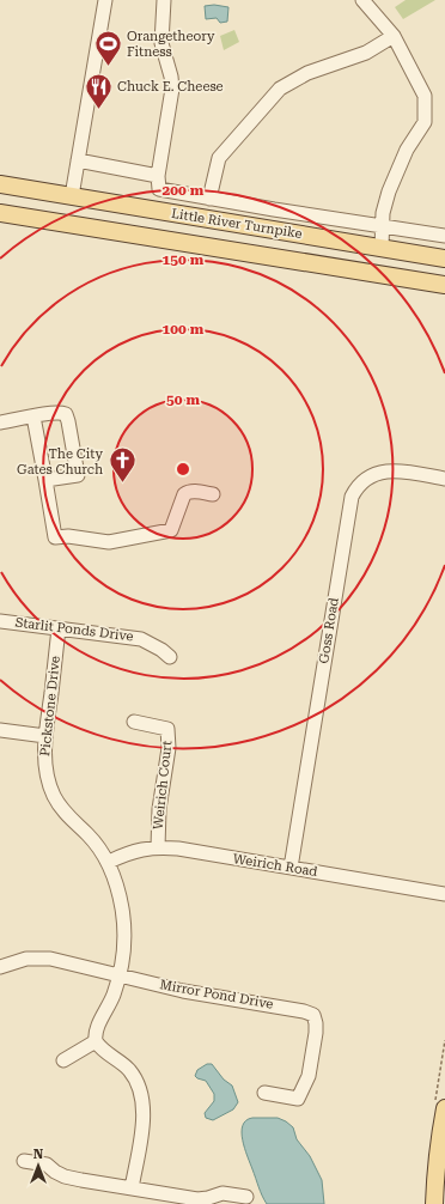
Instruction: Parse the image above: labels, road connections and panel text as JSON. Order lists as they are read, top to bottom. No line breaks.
{"streets":{"main road":["Little River Turnpike"],"street":["Starlit Ponds Drive","Goss Road","Pickstone Drive","Weirich Court","Weirich Road","Mirror Pond Drive"]},"crossings":[["Starlit Ponds Drive","Pickstone Drive"],["Goss Road","Weirich Road"],["Pickstone Drive","Weirich Road"],["Pickstone Drive","Mirror Pond Drive"],["Weirich Court","Weirich Road"]],"places":{"sports":["Orangetheory Fitness"],"restaurant":["Chuck E. Cheese"],"church":["The City Gates Church"]},"north":"top","rings":["200 m","150 m","100 m","50 m"]}
